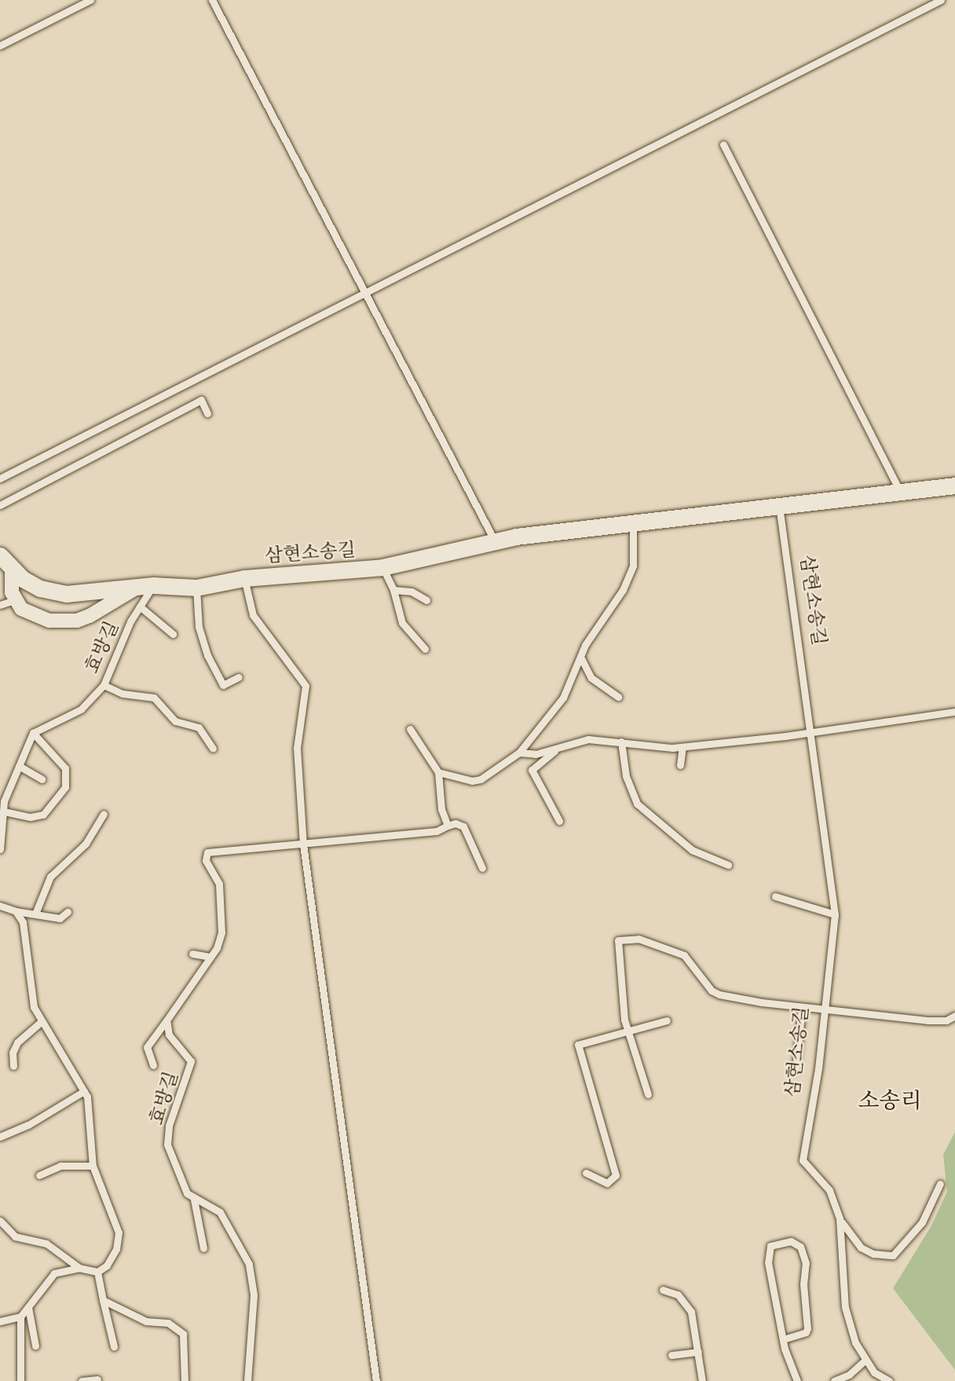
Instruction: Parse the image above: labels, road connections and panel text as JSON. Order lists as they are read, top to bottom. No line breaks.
{"streets":{"street":["삼현소송길"],"lane":["효방길"]},"crossings":[["삼현소송길","효방길"]],"districts":["소송리"]}
